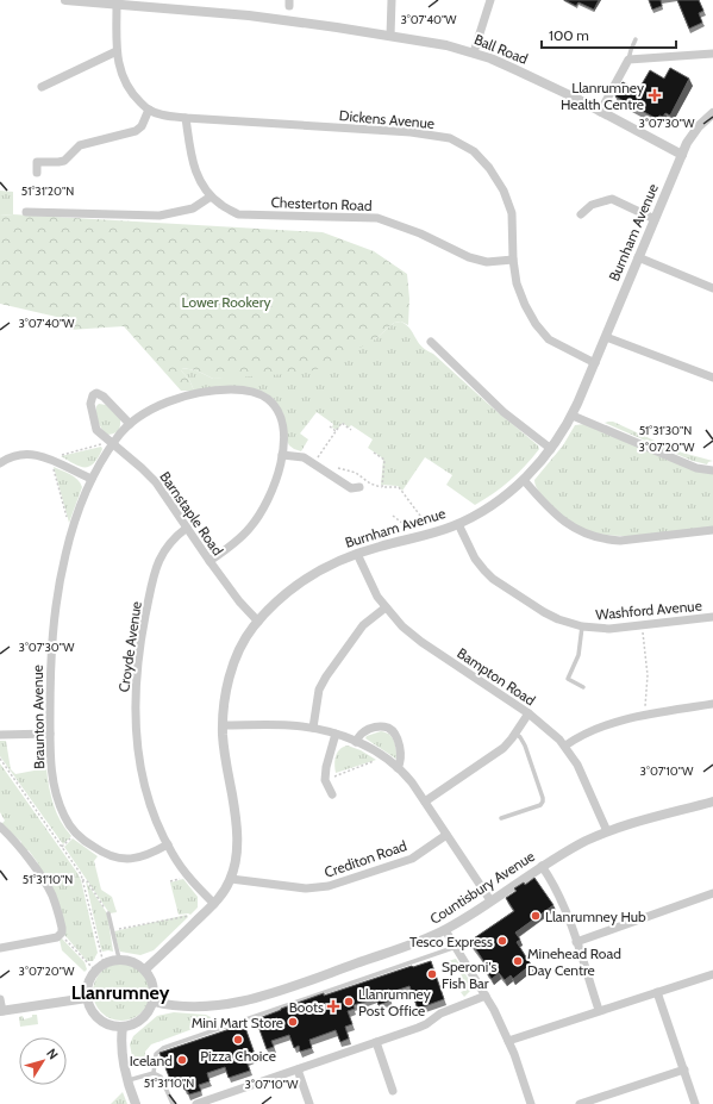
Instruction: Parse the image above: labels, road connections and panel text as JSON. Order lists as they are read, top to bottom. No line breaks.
{"streets":{"street":["Ball Road","Dickens Avenue","Chesterton Road","Burnham Avenue","Barnstaple Road","Washford Avenue","Croyde Avenue","Bampton Road","Braunton Avenue","Crediton Road","Countisbury Avenue"]},"crossings":[["Ball Road","Dickens Avenue"],["Ball Road","Burnham Avenue"],["Dickens Avenue","Chesterton Road"],["Dickens Avenue","Burnham Avenue"],["Burnham Avenue","Barnstaple Road"],["Burnham Avenue","Washford Avenue"],["Burnham Avenue","Croyde Avenue"],["Burnham Avenue","Bampton Road"],["Burnham Avenue","Crediton Road"],["Burnham Avenue","Countisbury Avenue"],["Barnstaple Road","Croyde Avenue"],["Barnstaple Road","Braunton Avenue"],["Croyde Avenue","Braunton Avenue"],["Bampton Road","Countisbury Avenue"]],"districts":["Llanrumney"],"parks":["Lower Rookery"],"places":{"health":["Llanrumney Health Centre","Boots"],"other":["Llanrumney Hub","Tesco Express","Minehead Road Day Centre","Speroni's Fish Bar","Llanrumney Post Office","Mini Mart Store","Pizza Choice","Iceland"]},"scale_bar":"100 m","north":"top right","coordinates":["3°07'40\"W","3°07'30\"W","51°31'20\"N","51°31'30\"N","3°07'20\"W","3°07'10\"W","51°31'10\"N"]}
